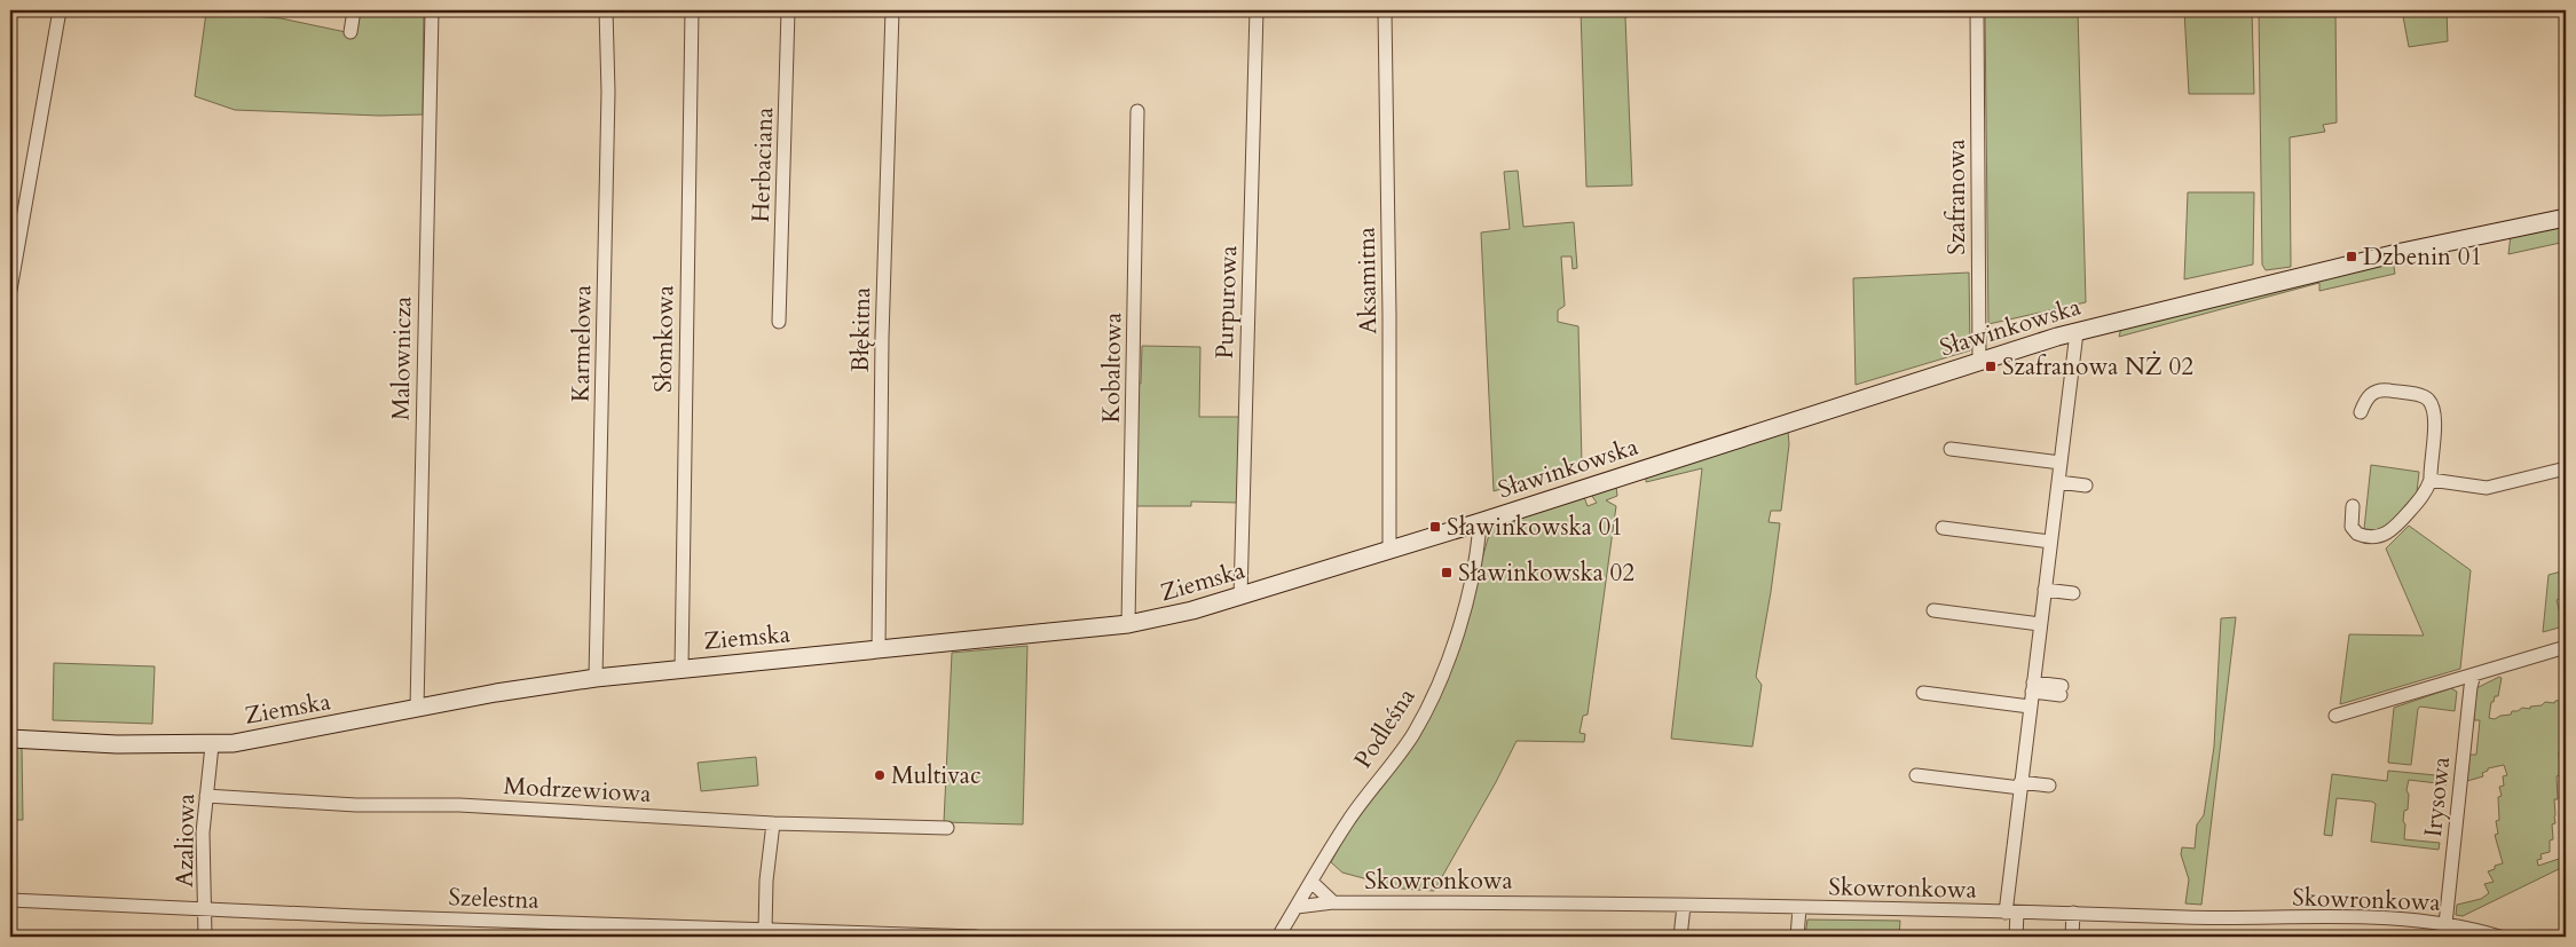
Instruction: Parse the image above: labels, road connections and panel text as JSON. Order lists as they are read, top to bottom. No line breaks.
{"streets":{"street":["Herbaciana","Szafranowa","Aksamitna","Purpurowa","Sławinkowska","Błękitna","Słomkowa","Karmelowa","Malownicza","Kobaltowa","Ziemska","Podleśna","Modrzewiowa","Irysowa","Azaliowa","Skowronkowa","Szelestna"]},"crossings":[["Szafranowa","Sławinkowska"],["Aksamitna","Ziemska"],["Purpurowa","Ziemska"],["Sławinkowska","Ziemska"],["Sławinkowska","Podleśna"],["Błękitna","Ziemska"],["Słomkowa","Ziemska"],["Karmelowa","Ziemska"],["Malownicza","Ziemska"],["Kobaltowa","Ziemska"],["Ziemska","Podleśna"],["Ziemska","Azaliowa"],["Podleśna","Skowronkowa"],["Modrzewiowa","Azaliowa"],["Irysowa","Skowronkowa"],["Azaliowa","Szelestna"]],"places":{"transit":["Dzbenin 01","Szafranowa NŻ 02","Sławinkowska 01","Sławinkowska 02"],"other":["Multivac"]}}
